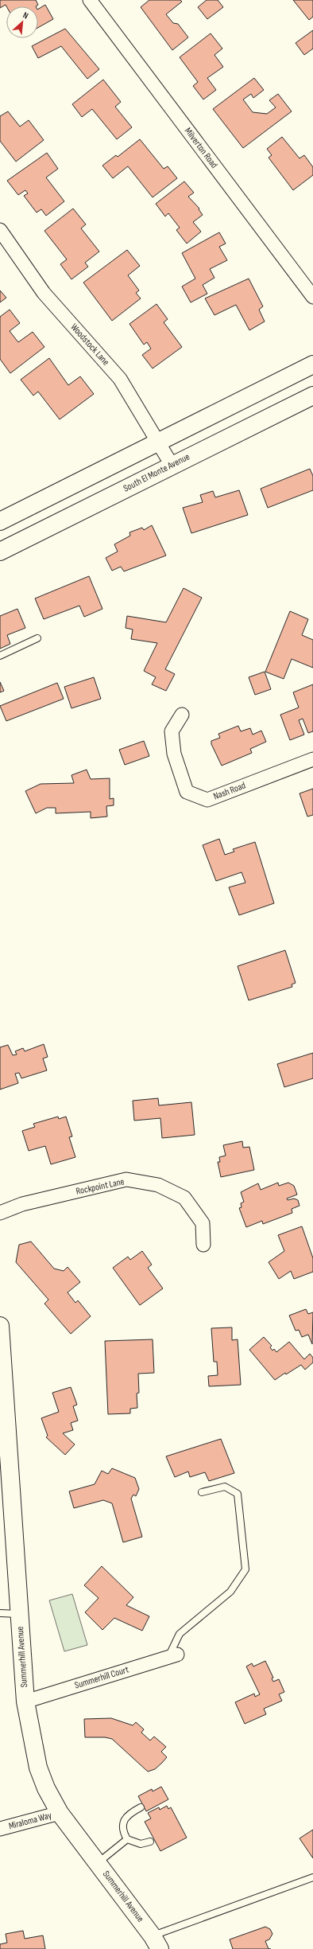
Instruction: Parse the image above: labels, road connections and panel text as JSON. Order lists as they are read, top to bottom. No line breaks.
{"streets":{"main road":["South El Monte Avenue","Summerhill Avenue"],"street":["Milverton Road","Woodstock Lane","Nash Road","Rockpoint Lane","Summerhill Court","Miraloma Way"]},"crossings":[["Woodstock Lane","South El Monte Avenue"],["Summerhill Avenue","Summerhill Court"],["Summerhill Avenue","Miraloma Way"]],"north":"top right"}
